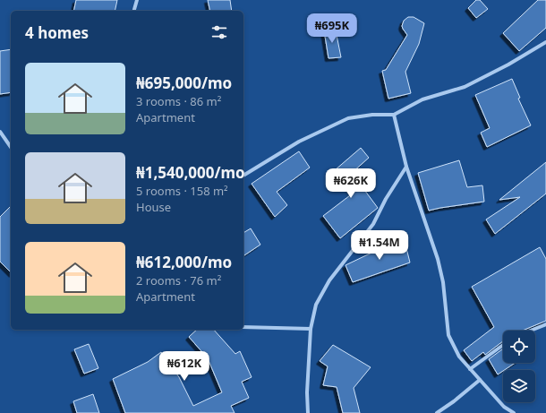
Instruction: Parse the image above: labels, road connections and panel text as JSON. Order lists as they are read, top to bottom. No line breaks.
{"page":{"heading":"4 homes","price":["₦695K","₦626K","₦1.54M","₦612K"],"list":[{"name":"₦695,000/mo","note":"3 rooms · 86 m² · Apartment"},{"name":"₦1,540,000/mo","note":"5 rooms · 158 m² · House"},{"name":"₦612,000/mo","note":"2 rooms · 76 m² · Apartment"}]}}
